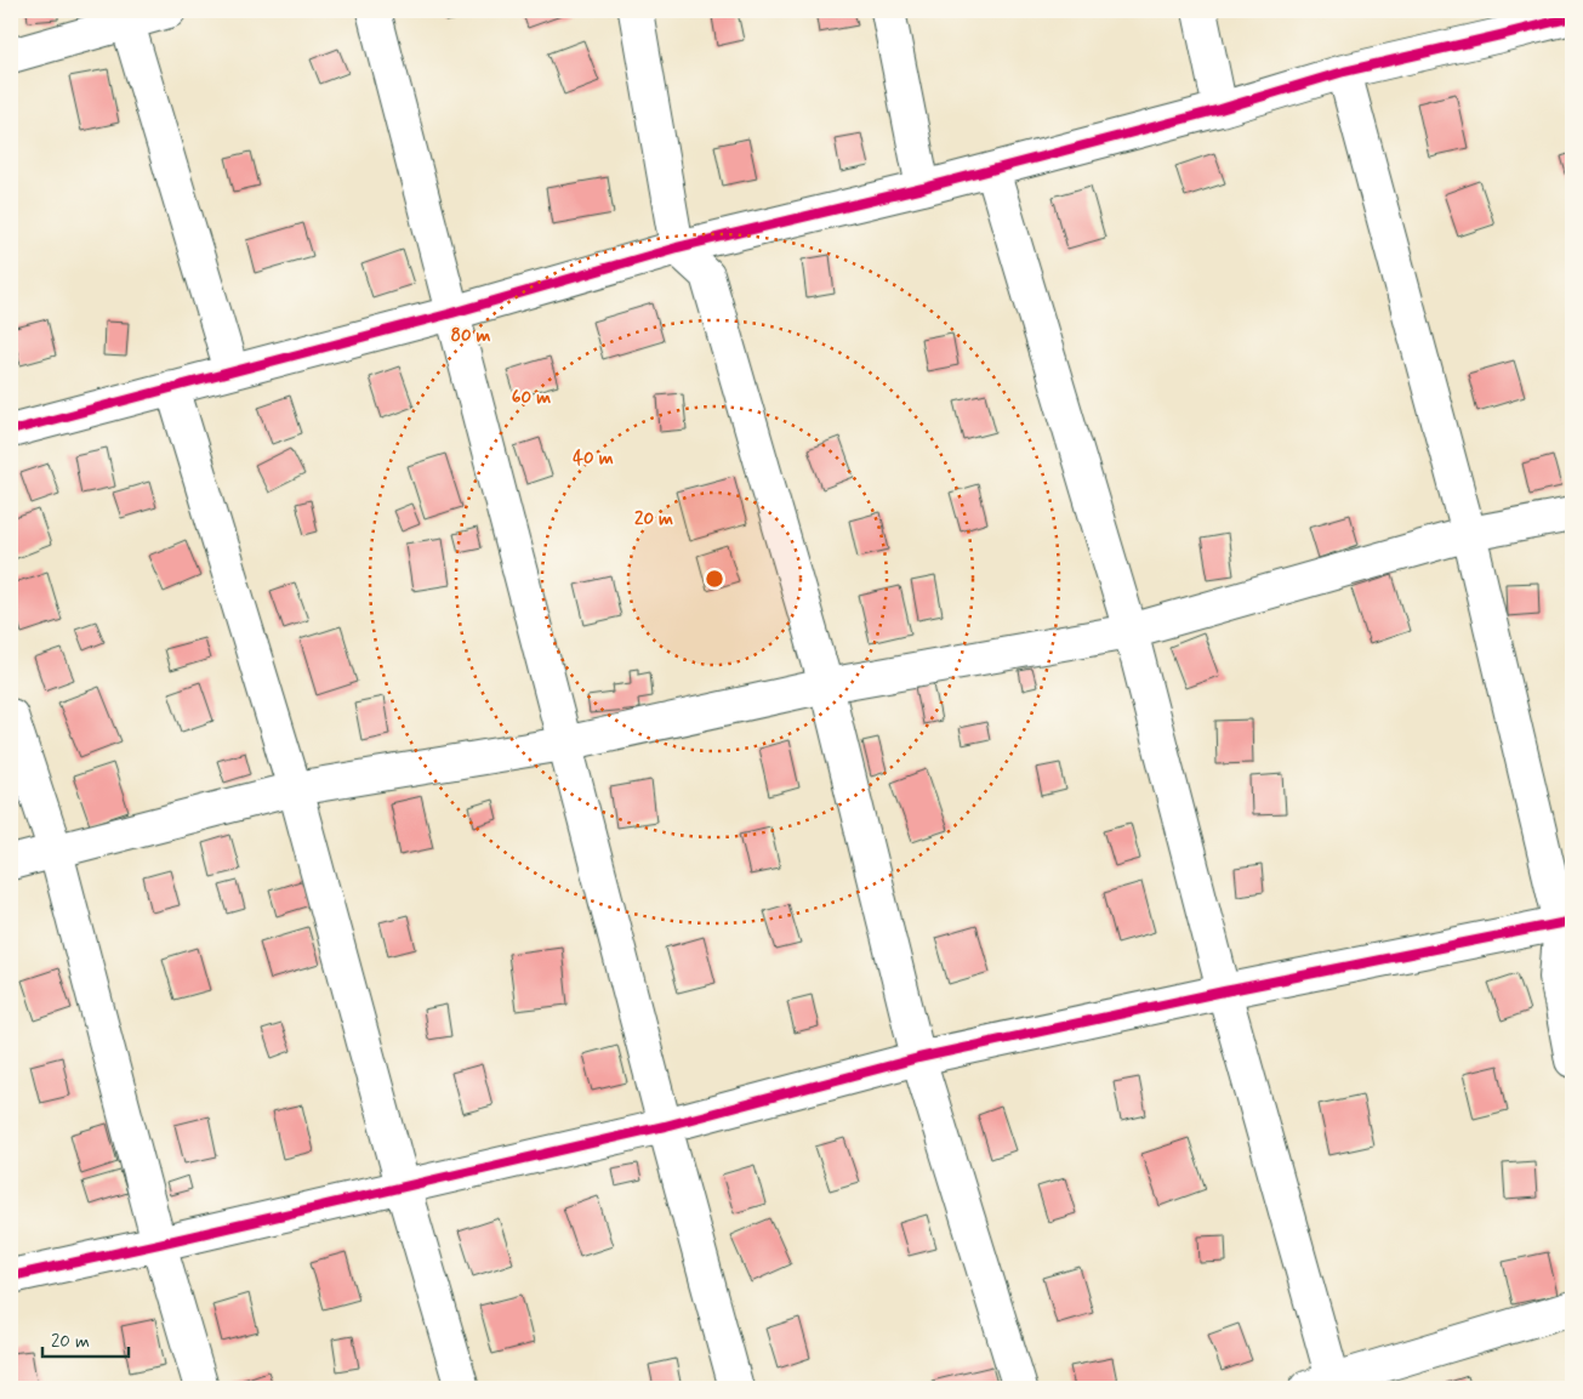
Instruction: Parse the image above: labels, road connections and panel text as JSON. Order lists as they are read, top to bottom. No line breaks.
{"scale_bar":"20 m","rings":["80 m","60 m","40 m","20 m"]}
